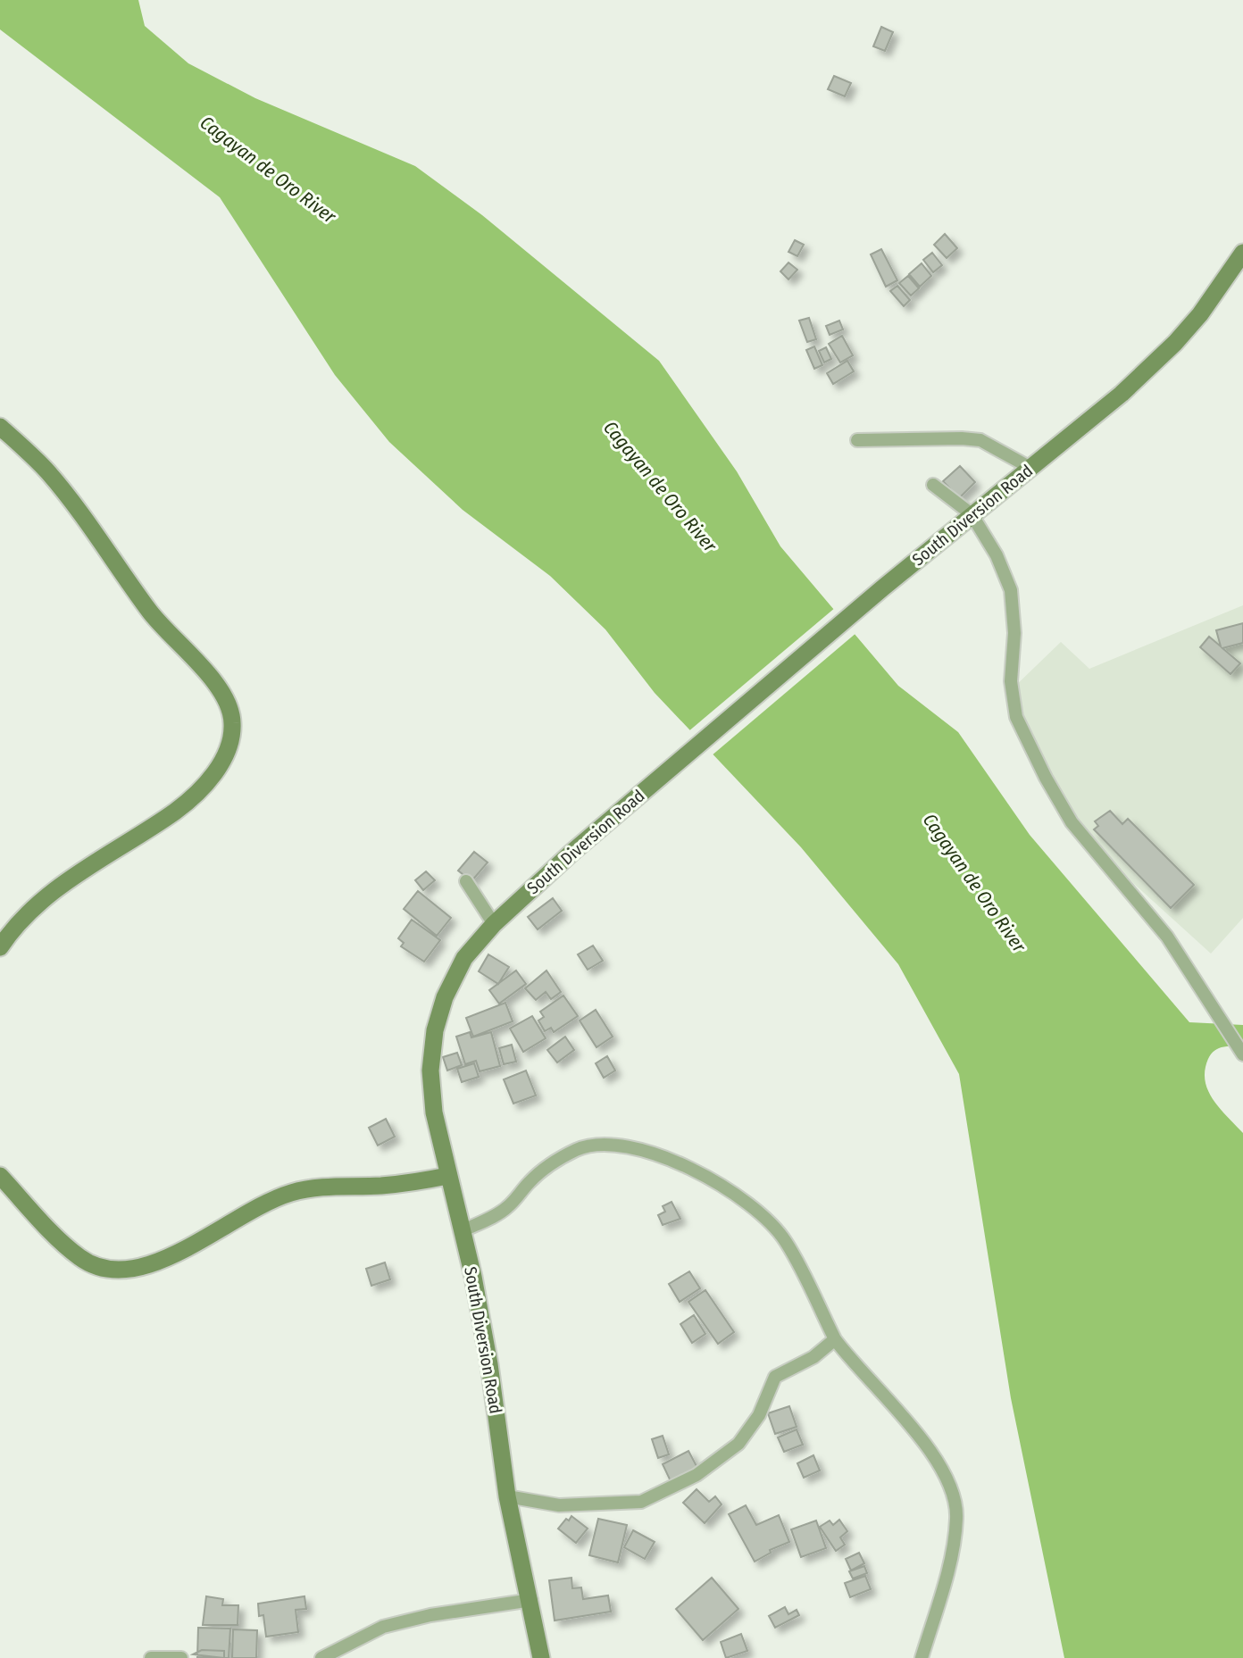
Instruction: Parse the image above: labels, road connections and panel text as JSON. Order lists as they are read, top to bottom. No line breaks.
{"streets":{"main road":["South Diversion Road"]},"water":["Cagayan de Oro River"]}
